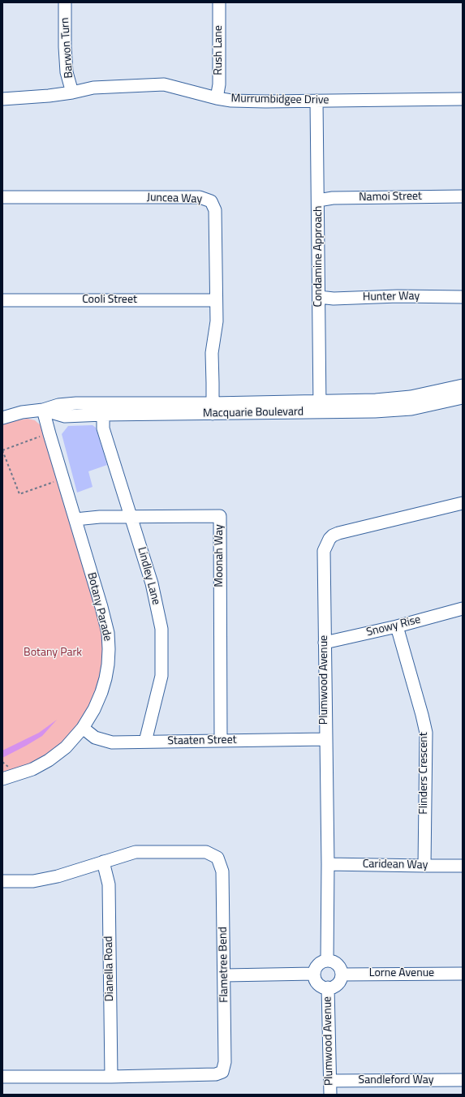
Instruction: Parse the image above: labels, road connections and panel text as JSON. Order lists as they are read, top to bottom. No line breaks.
{"streets":{"street":["Barwon Turn","Rush Lane","Murrumbidgee Drive","Namoi Street","Juncea Way","Condamine Approach","Hunter Way","Cooli Street","Macquarie Boulevard","Moonah Way","Lindley Lane","Botany Parade","Snowy Rise","Plumwood Avenue","Staaten Street","Flinders Crescent","Caridean Way","Flametree Bend","Dianella Road","Lorne Avenue","Sandleford Way"]},"crossings":[["Barwon Turn","Murrumbidgee Drive"],["Rush Lane","Murrumbidgee Drive"],["Murrumbidgee Drive","Condamine Approach"],["Namoi Street","Condamine Approach"],["Juncea Way","Cooli Street"],["Juncea Way","Macquarie Boulevard"],["Condamine Approach","Hunter Way"],["Condamine Approach","Macquarie Boulevard"],["Macquarie Boulevard","Lindley Lane"],["Macquarie Boulevard","Botany Parade"],["Moonah Way","Lindley Lane"],["Moonah Way","Botany Parade"],["Moonah Way","Staaten Street"],["Lindley Lane","Staaten Street"],["Botany Parade","Staaten Street"],["Snowy Rise","Plumwood Avenue"],["Snowy Rise","Flinders Crescent"],["Plumwood Avenue","Staaten Street"],["Plumwood Avenue","Caridean Way"],["Plumwood Avenue","Lorne Avenue"],["Plumwood Avenue","Sandleford Way"],["Flinders Crescent","Caridean Way"],["Flametree Bend","Dianella Road"]],"parks":["Botany Park"]}
